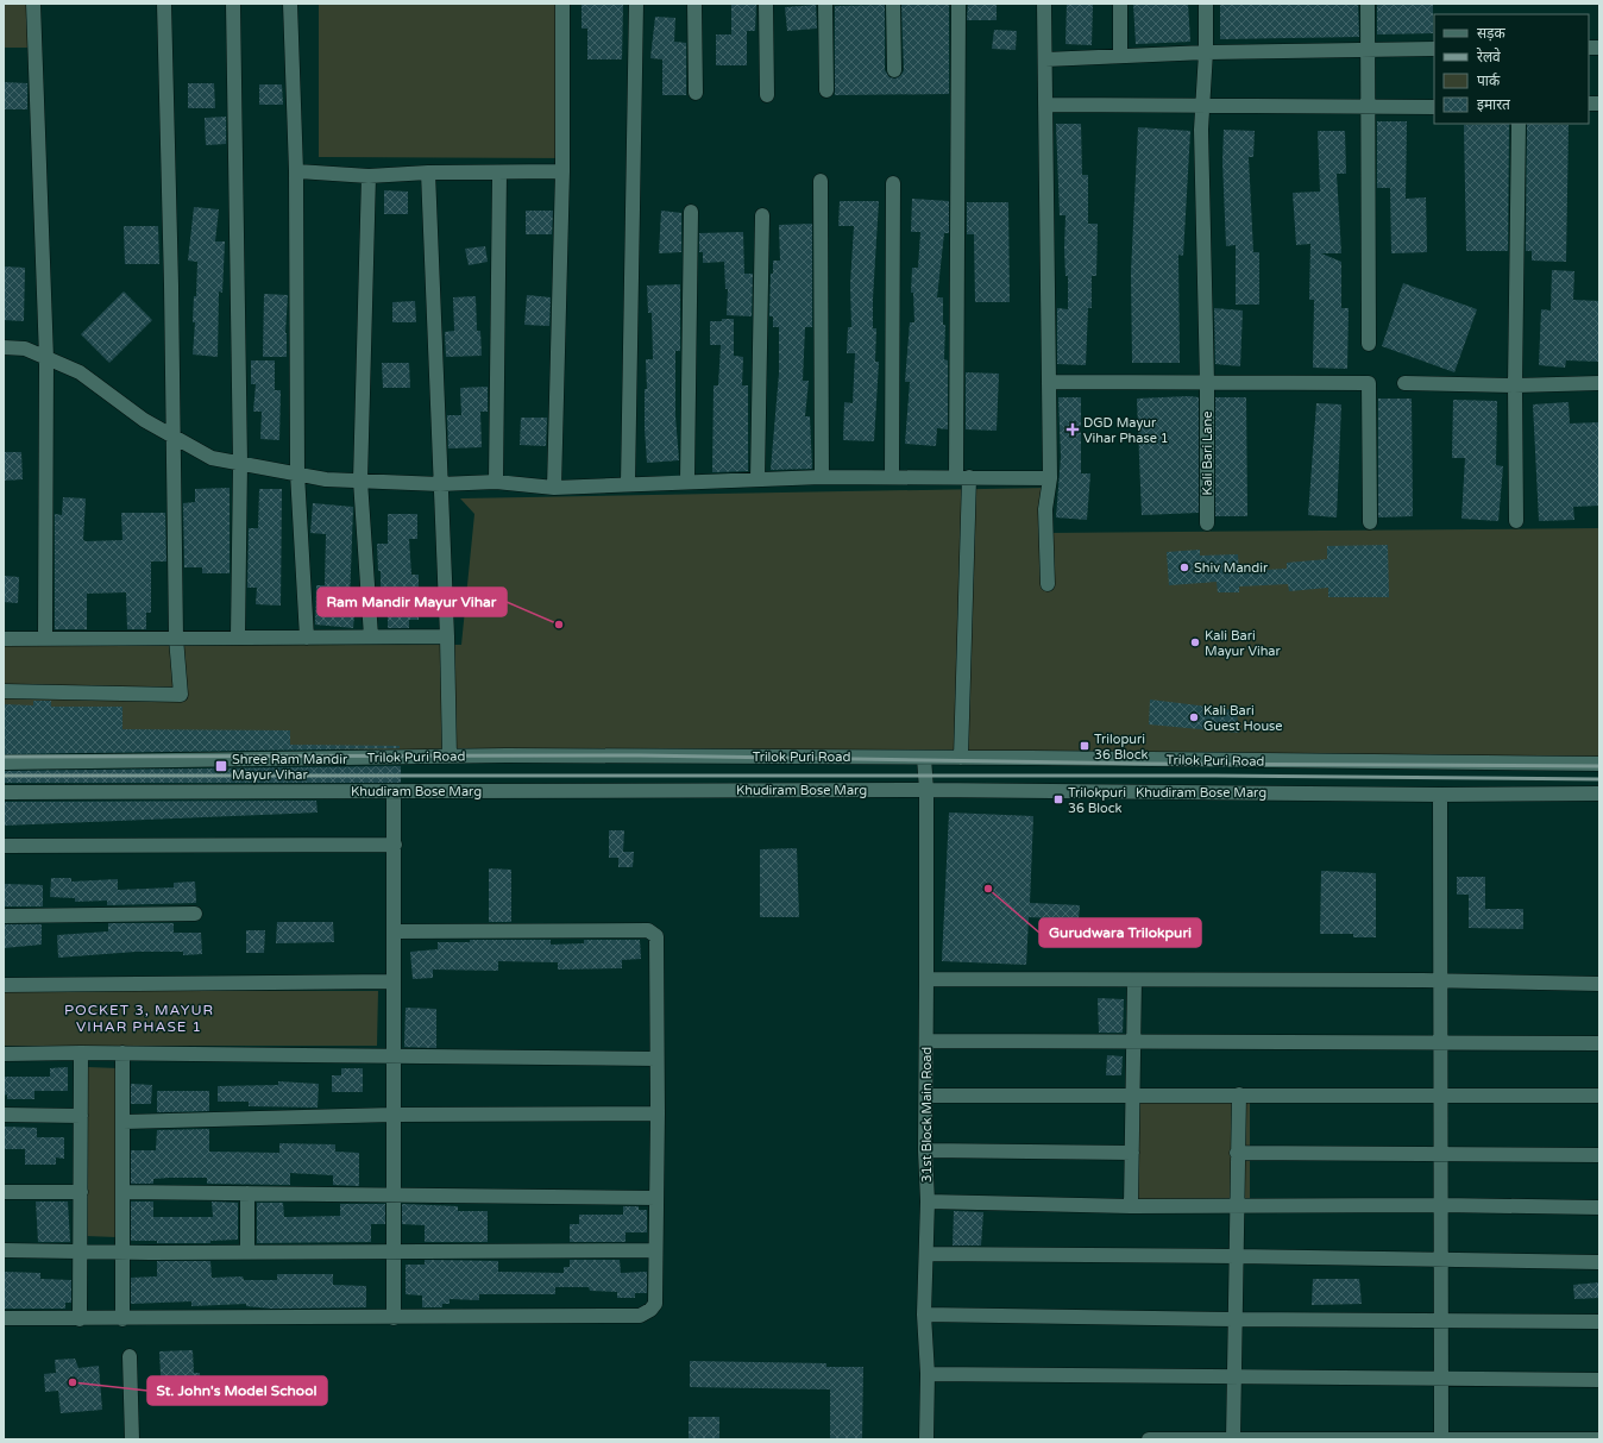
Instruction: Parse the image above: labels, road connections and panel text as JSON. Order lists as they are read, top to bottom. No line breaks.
{"streets":{"street":["Kali Bari Lane","Trilok Puri Road","Khudiram Bose Marg","31st Block Main Road"]},"crossings":[["Trilok Puri Road","31st Block Main Road"],["Khudiram Bose Marg","31st Block Main Road"]],"districts":["POCKET 3, MAYUR VIHAR PHASE 1"],"places":{"health":["DGD Mayur Vihar Phase 1"],"other":["Shiv Mandir","Ram Mandir Mayur Vihar","Kali Bari Mayur Vihar","Kali Bari Guest House","Gurudwara Trilokpuri","St. John's Model School"],"transit":["Trilopuri 36 Block","Shree Ram Mandir Mayur Vihar","Trilokpuri 36 Block"]},"legend":["सड़क","रेलवे","पार्क","इमारत"]}
